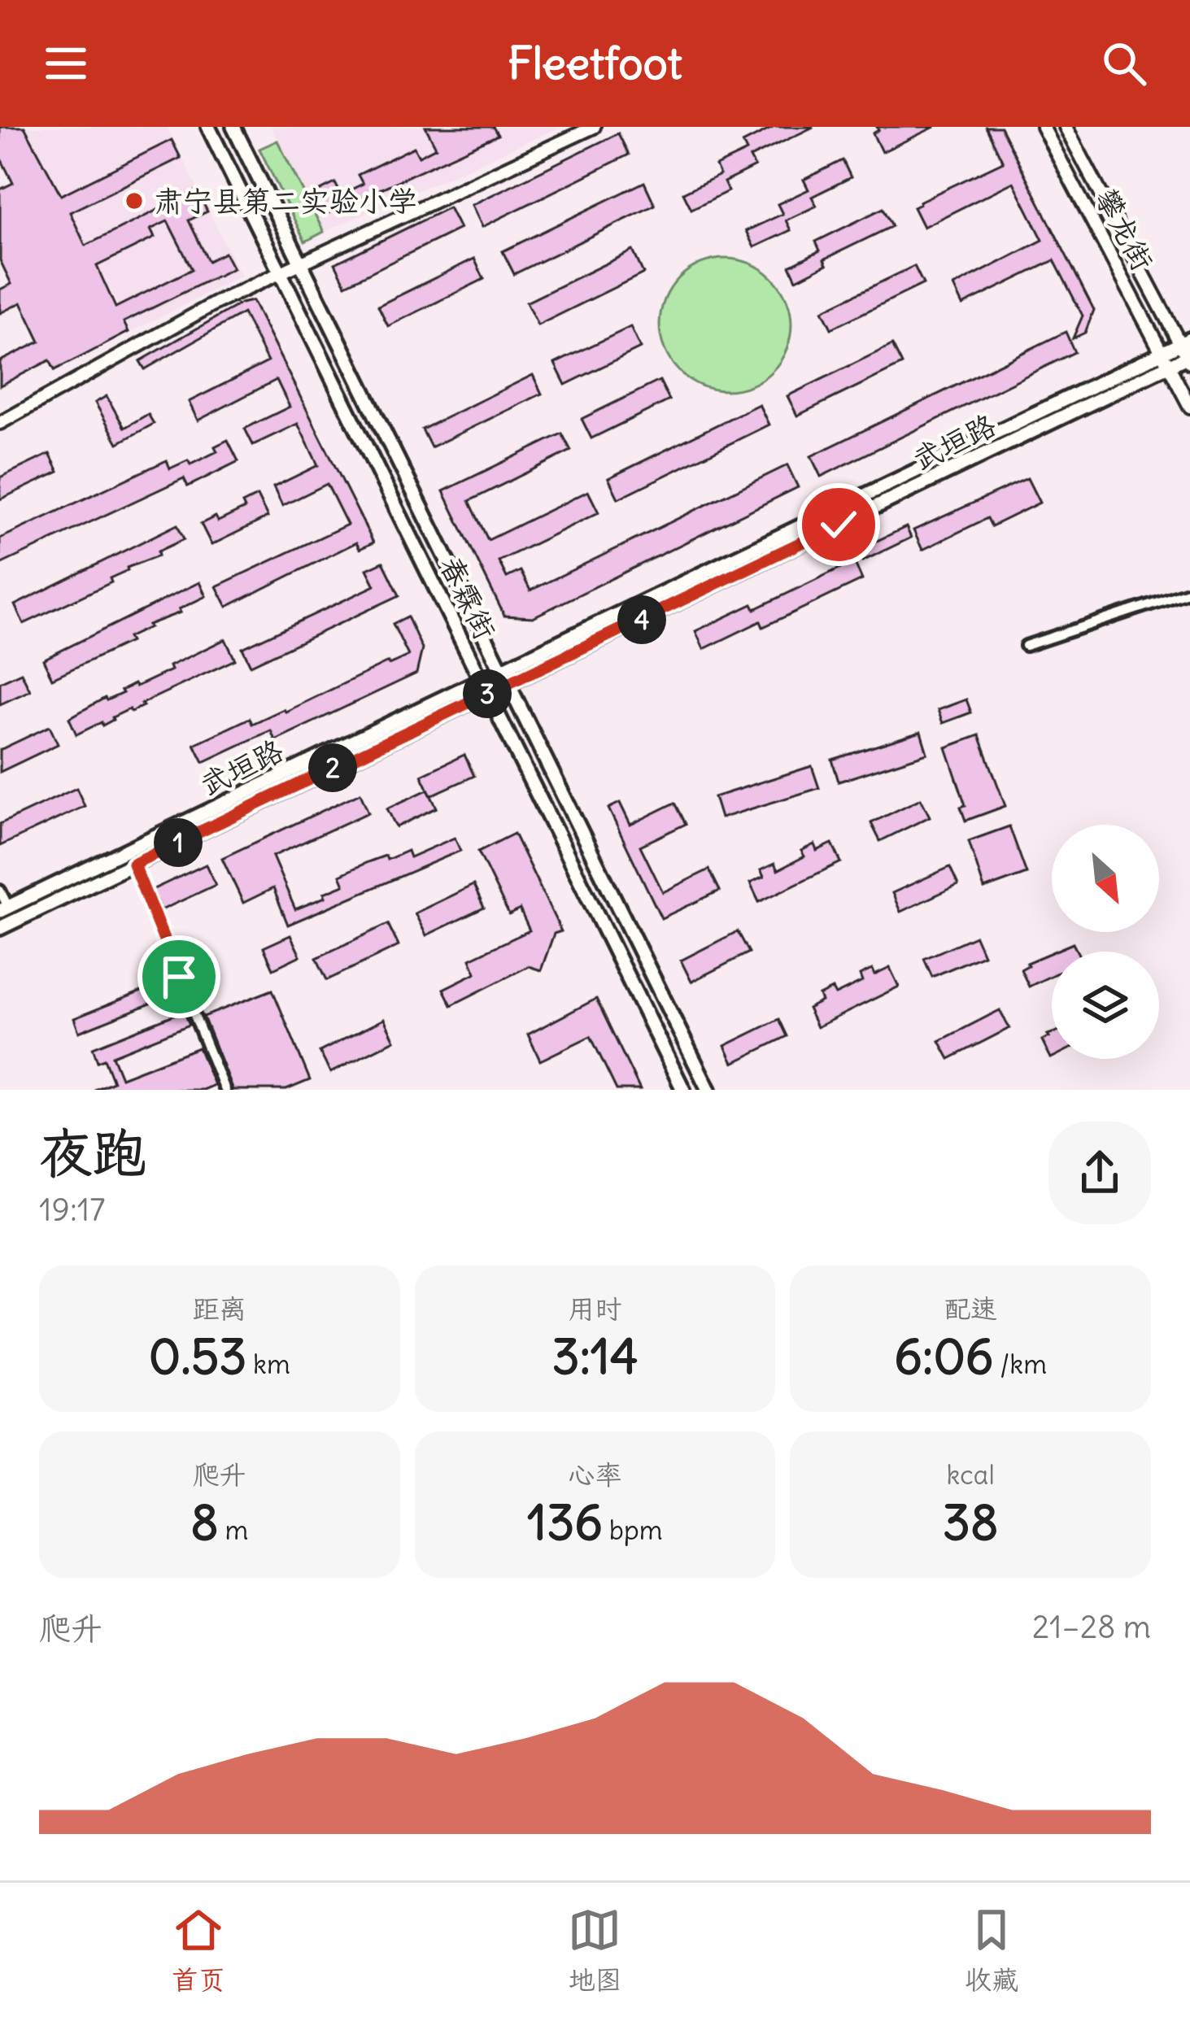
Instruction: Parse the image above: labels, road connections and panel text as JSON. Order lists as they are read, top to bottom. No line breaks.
{"streets":{"main road":["武垣路","春霖街"],"street":["攀龙街"]},"crossings":[["攀龙街","武垣路"],["武垣路","春霖街"]],"places":["肃宁县第二实验小学"],"north":"bottom right","page":{"header":"Fleetfoot","pins":["4","3","2","1"],"heading":["夜跑","19:17"],"stats":[["距离","0.53 km"],["用时","3:14"],["配速","6:06 /km"],["爬升","8 m"],["心率","136 bpm"],["kcal","38"]],"chart":["爬升","21–28 m"],"tabs":["首页","地图","收藏"]}}
